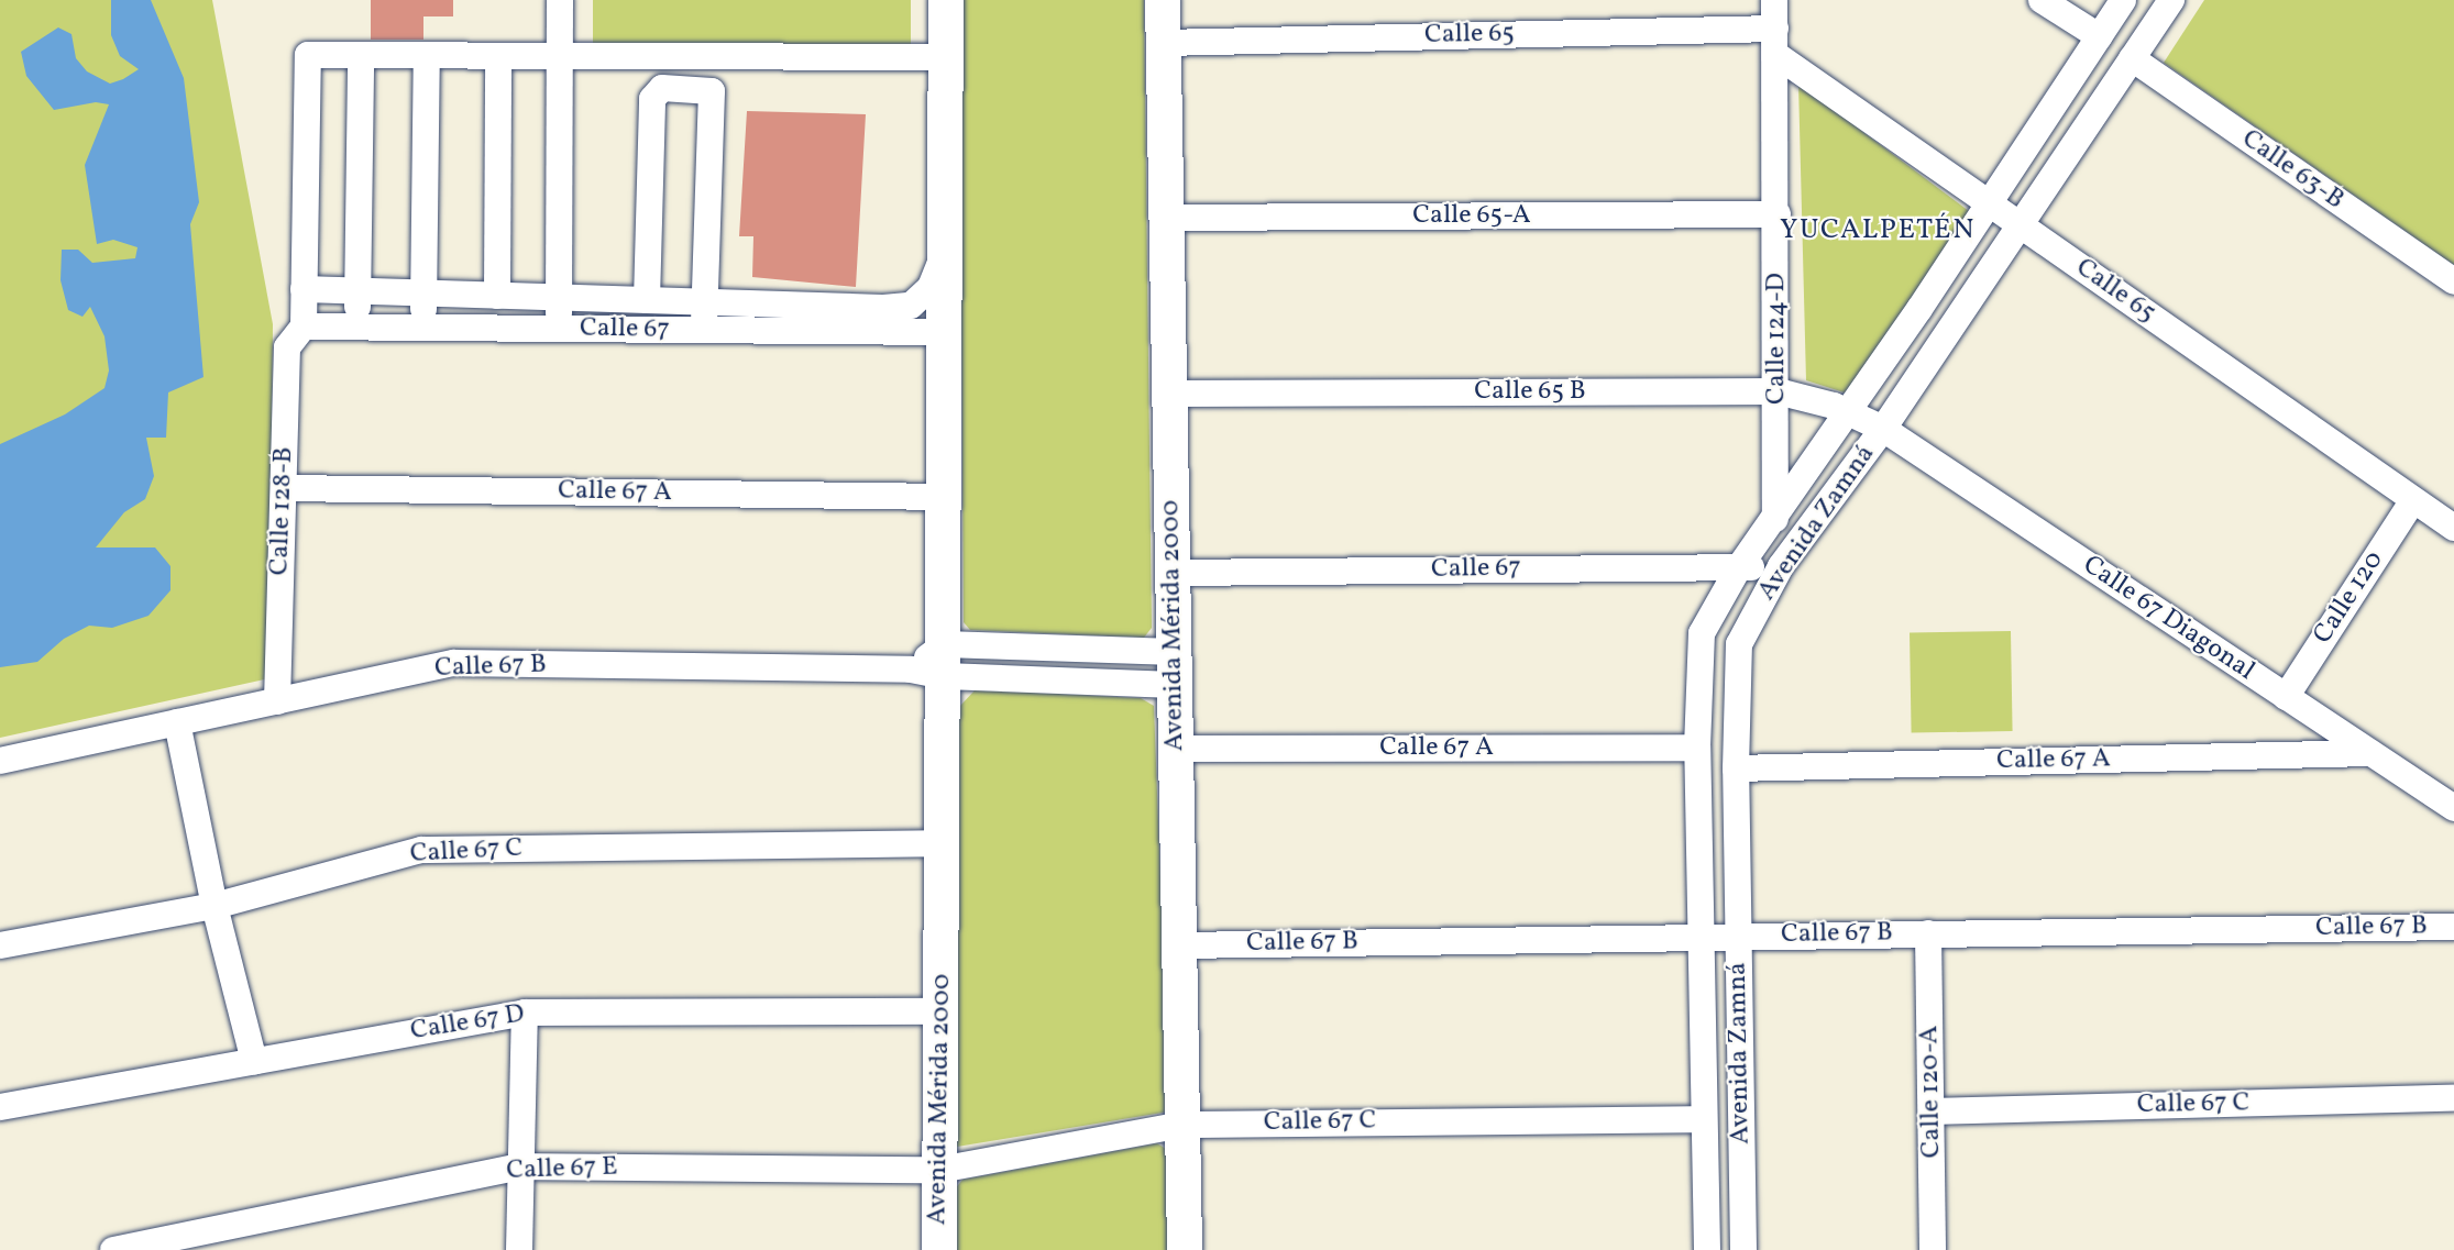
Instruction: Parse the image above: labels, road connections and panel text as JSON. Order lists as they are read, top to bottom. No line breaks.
{"streets":{"main road":["Avenida Mérida 2000"],"street":["Calle 65","Calle 63-B","Calle 65-A","Calle 67","Calle 124-D","Calle 65 B","Calle 67 A","Calle 128-B","Avenida Zamná","Calle 120","Calle 67 Diagonal","Calle 67 B","Calle 67 C","Calle 67 D","Calle 120-A","Calle 67 E"]},"crossings":[["Calle 65","Calle 124-D"],["Calle 65","Avenida Zamná"],["Calle 65","Calle 120"],["Calle 65","Avenida Mérida 2000"],["Calle 63-B","Avenida Zamná"],["Calle 65-A","Calle 124-D"],["Calle 65-A","Avenida Mérida 2000"],["Calle 67","Calle 128-B"],["Calle 67","Avenida Zamná"],["Calle 67","Avenida Mérida 2000"],["Calle 124-D","Calle 65 B"],["Calle 124-D","Avenida Zamná"],["Calle 65 B","Avenida Zamná"],["Calle 65 B","Calle 67 Diagonal"],["Calle 65 B","Avenida Mérida 2000"],["Calle 67 A","Calle 128-B"],["Calle 67 A","Avenida Zamná"],["Calle 67 A","Calle 67 Diagonal"],["Calle 67 A","Avenida Mérida 2000"],["Calle 128-B","Calle 67 B"],["Avenida Zamná","Calle 67 Diagonal"],["Avenida Zamná","Calle 67 B"],["Avenida Zamná","Calle 67 C"],["Calle 120","Calle 67 Diagonal"],["Avenida Mérida 2000","Calle 67 B"],["Avenida Mérida 2000","Calle 67 C"],["Avenida Mérida 2000","Calle 67 D"],["Avenida Mérida 2000","Calle 67 E"],["Calle 67 B","Calle 120-A"],["Calle 67 C","Calle 120-A"],["Calle 67 C","Calle 67 E"]],"districts":["YUCALPETÉN"]}
